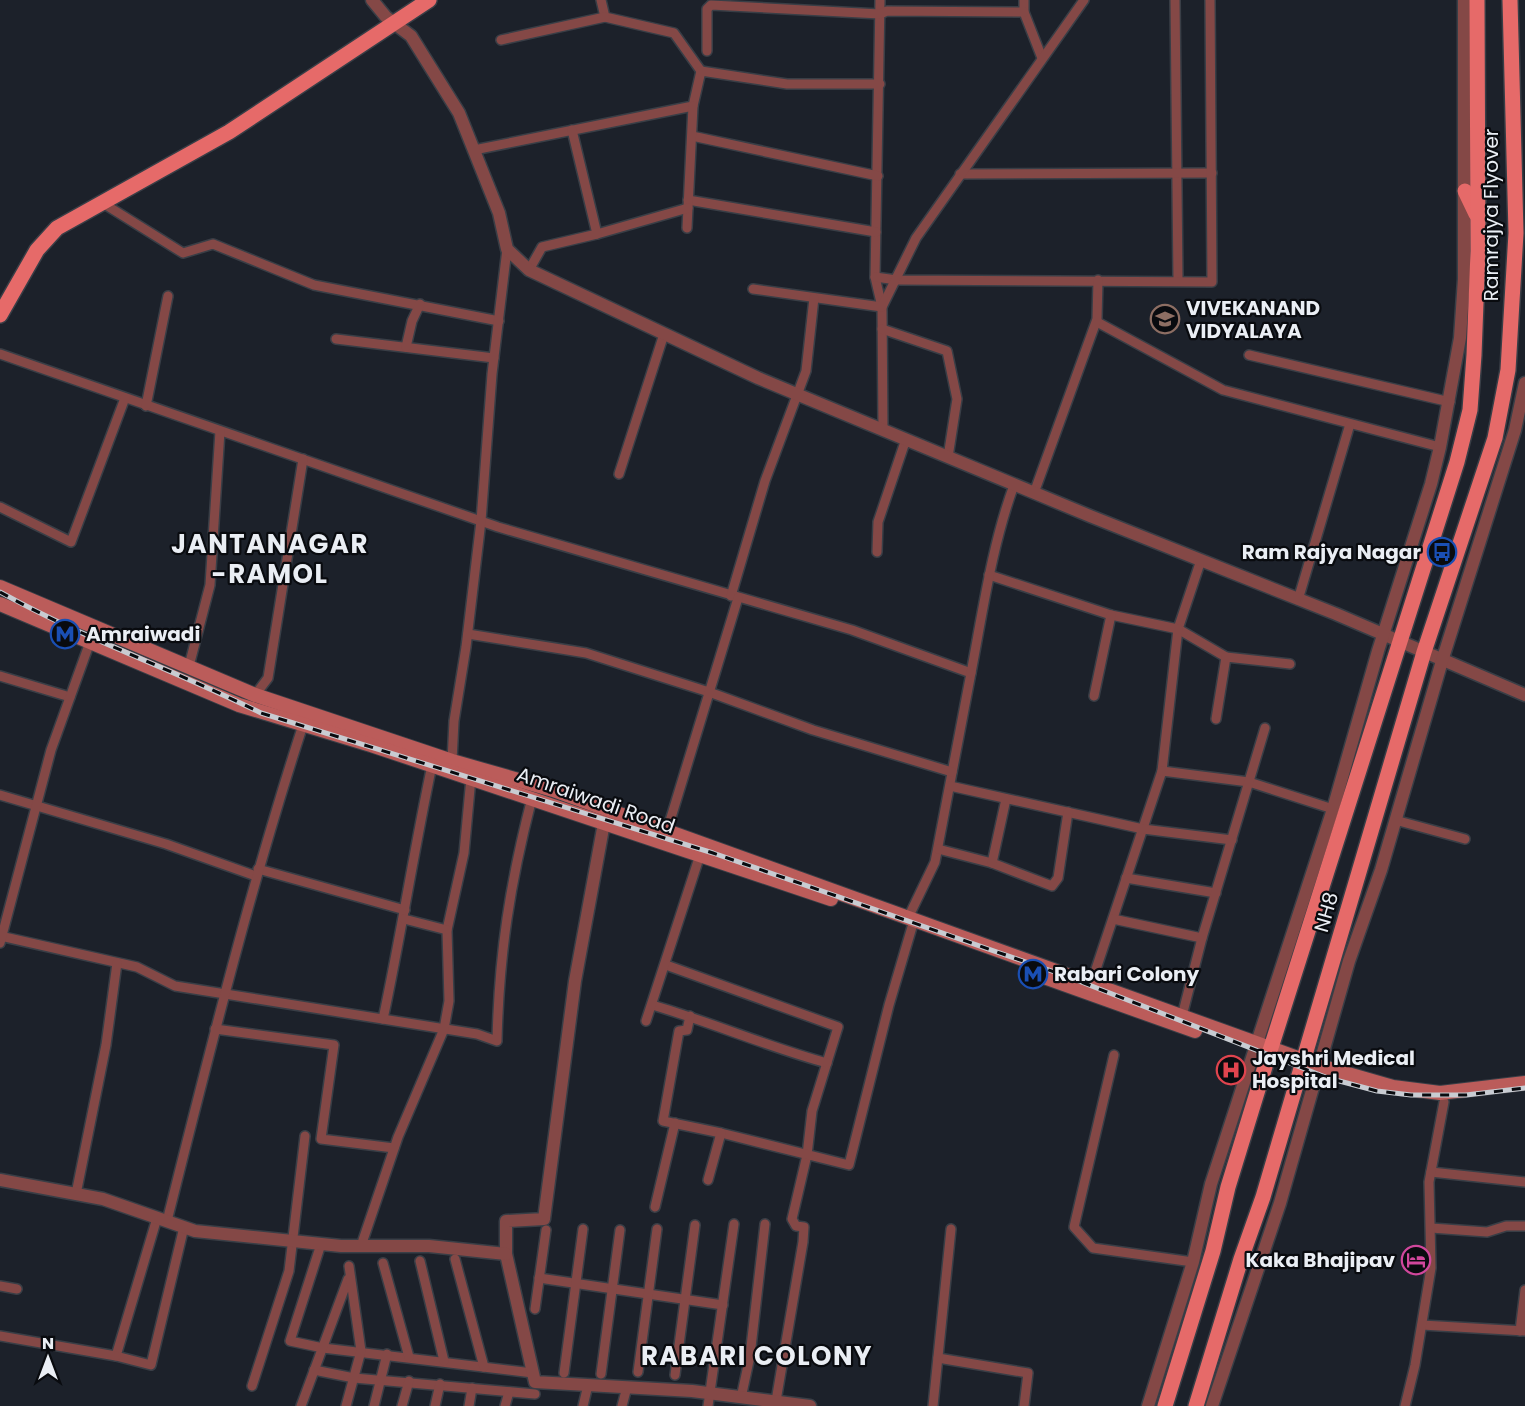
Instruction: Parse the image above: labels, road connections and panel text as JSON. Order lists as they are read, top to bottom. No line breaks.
{"streets":{"main road":["Ramrajya Flyover","Amraiwadi Road","NH8"]},"crossings":[["Ramrajya Flyover","NH8"]],"districts":["JANTANAGAR -RAMOL","RABARI COLONY"],"places":{"school or university":["VIVEKANAND VIDYALAYA"],"bus stop":["Ram Rajya Nagar"],"metro station":["Amraiwadi","Rabari Colony"],"hospital":["Jayshri Medical Hospital"],"hotel":["Kaka Bhajipav"]},"north":"top"}
